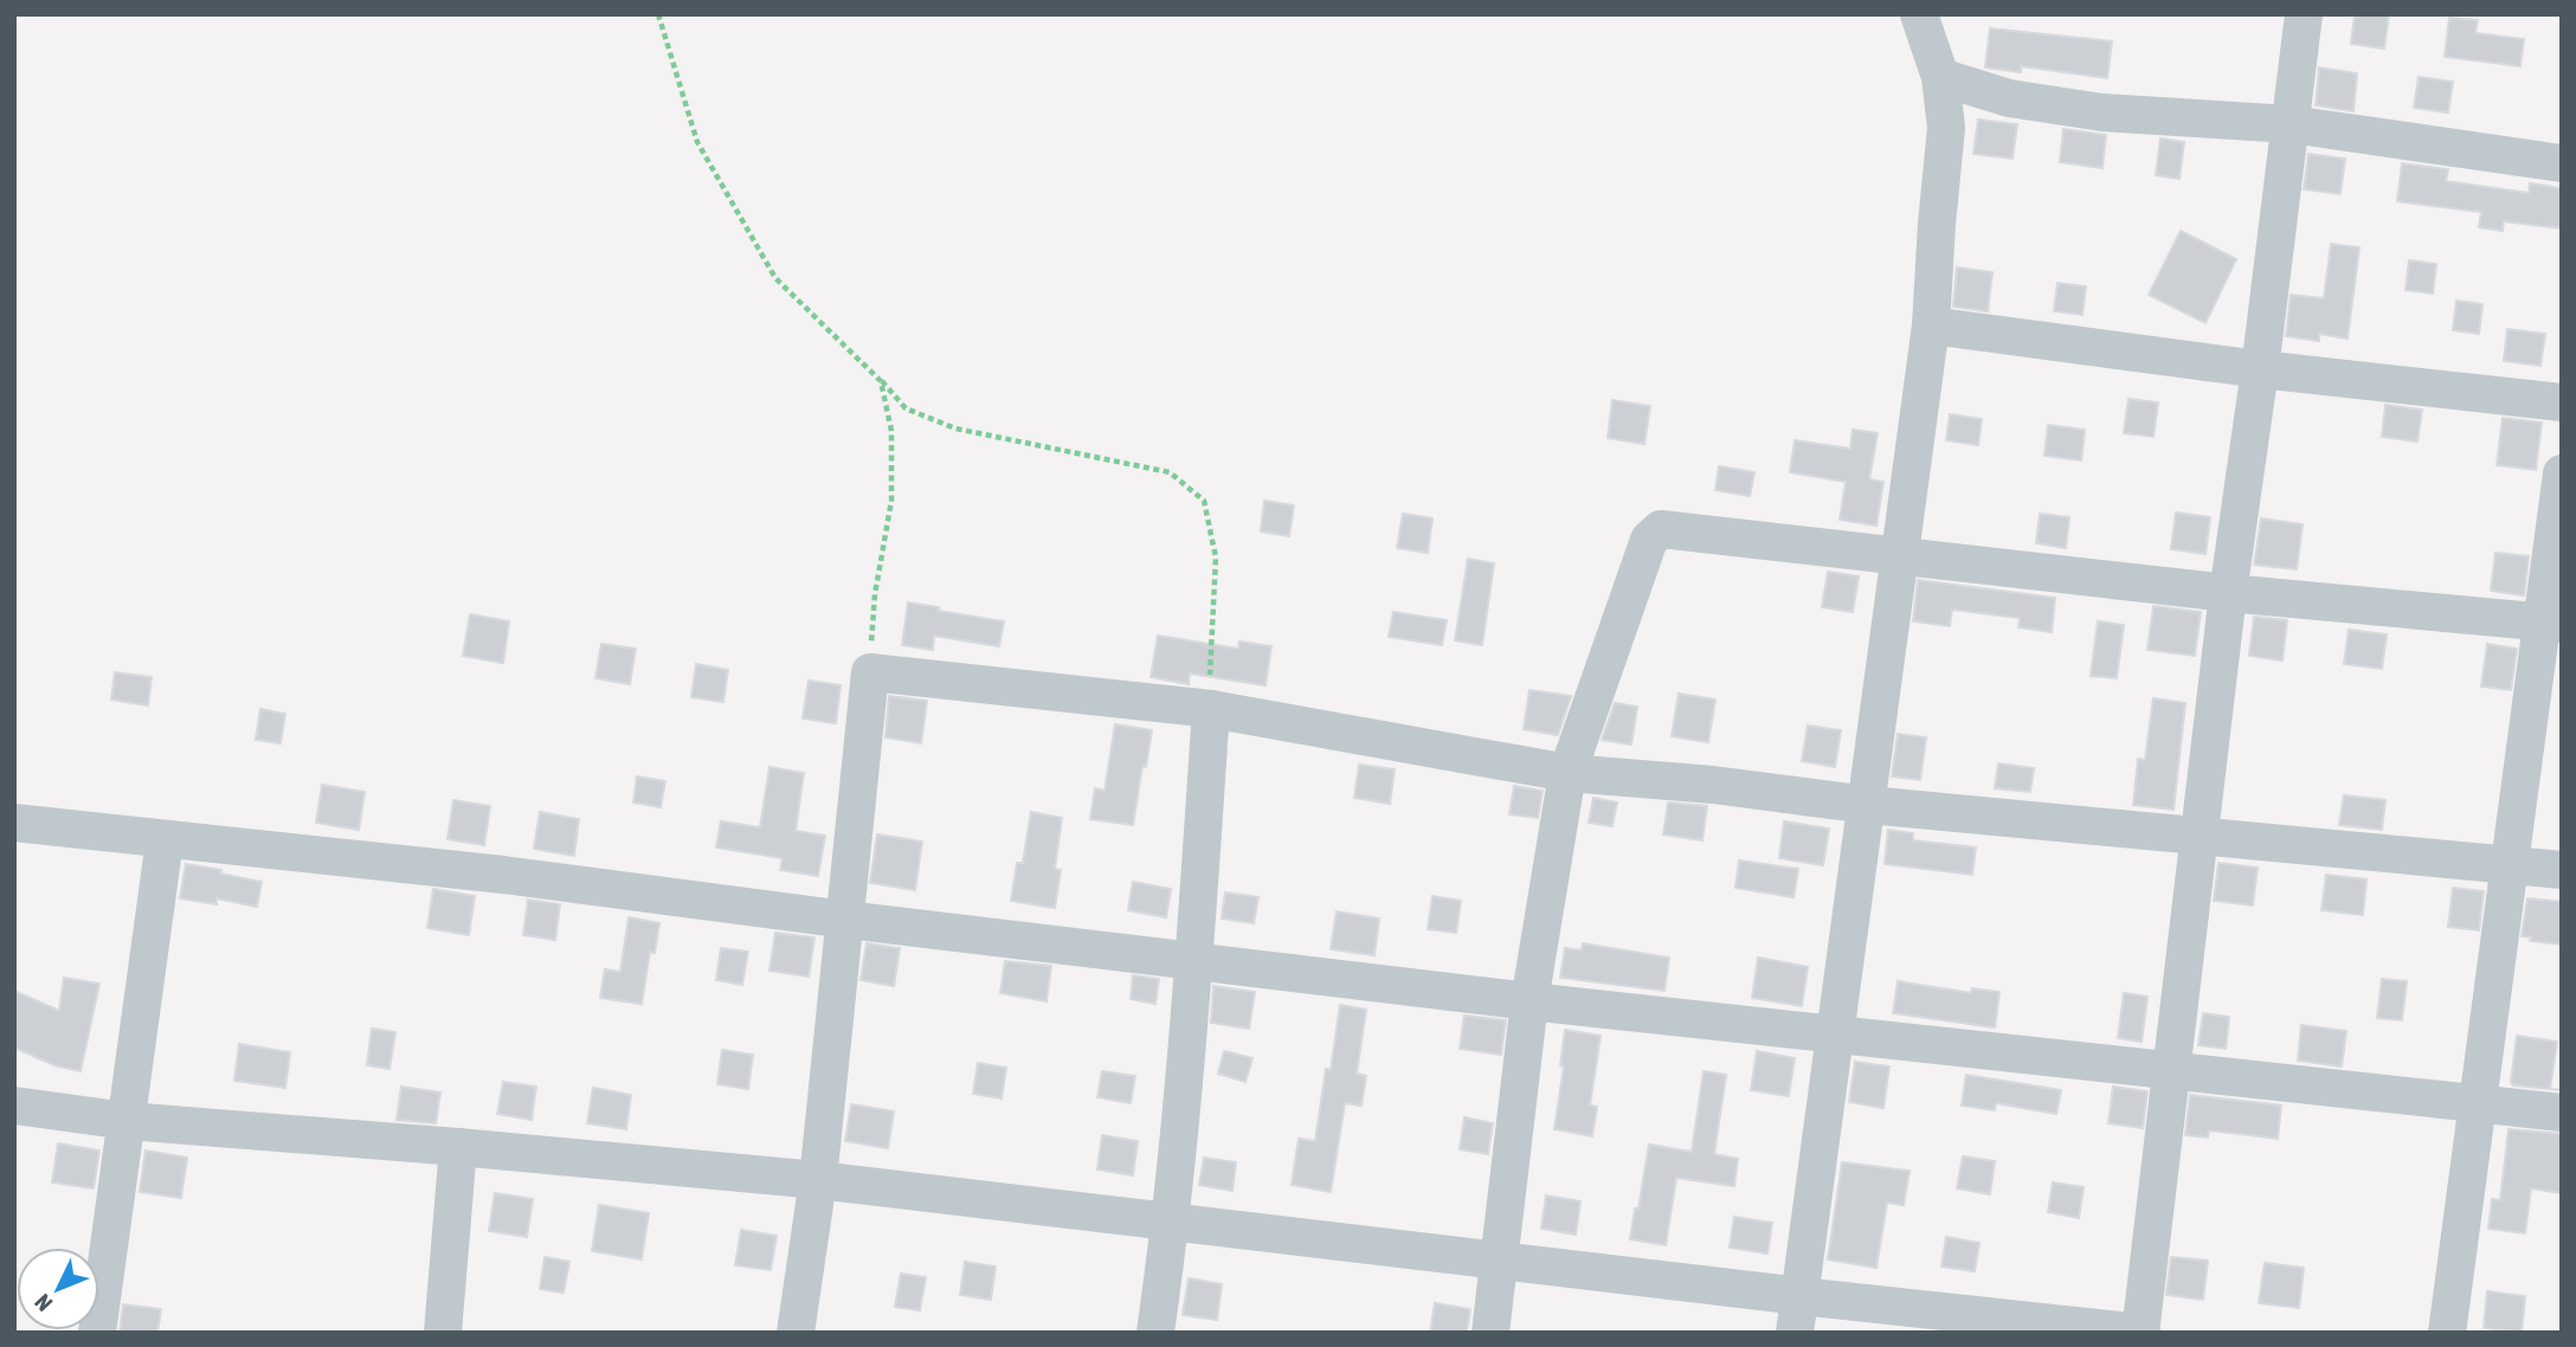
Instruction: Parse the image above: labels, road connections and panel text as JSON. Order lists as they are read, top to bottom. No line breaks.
{"north":"bottom left"}
